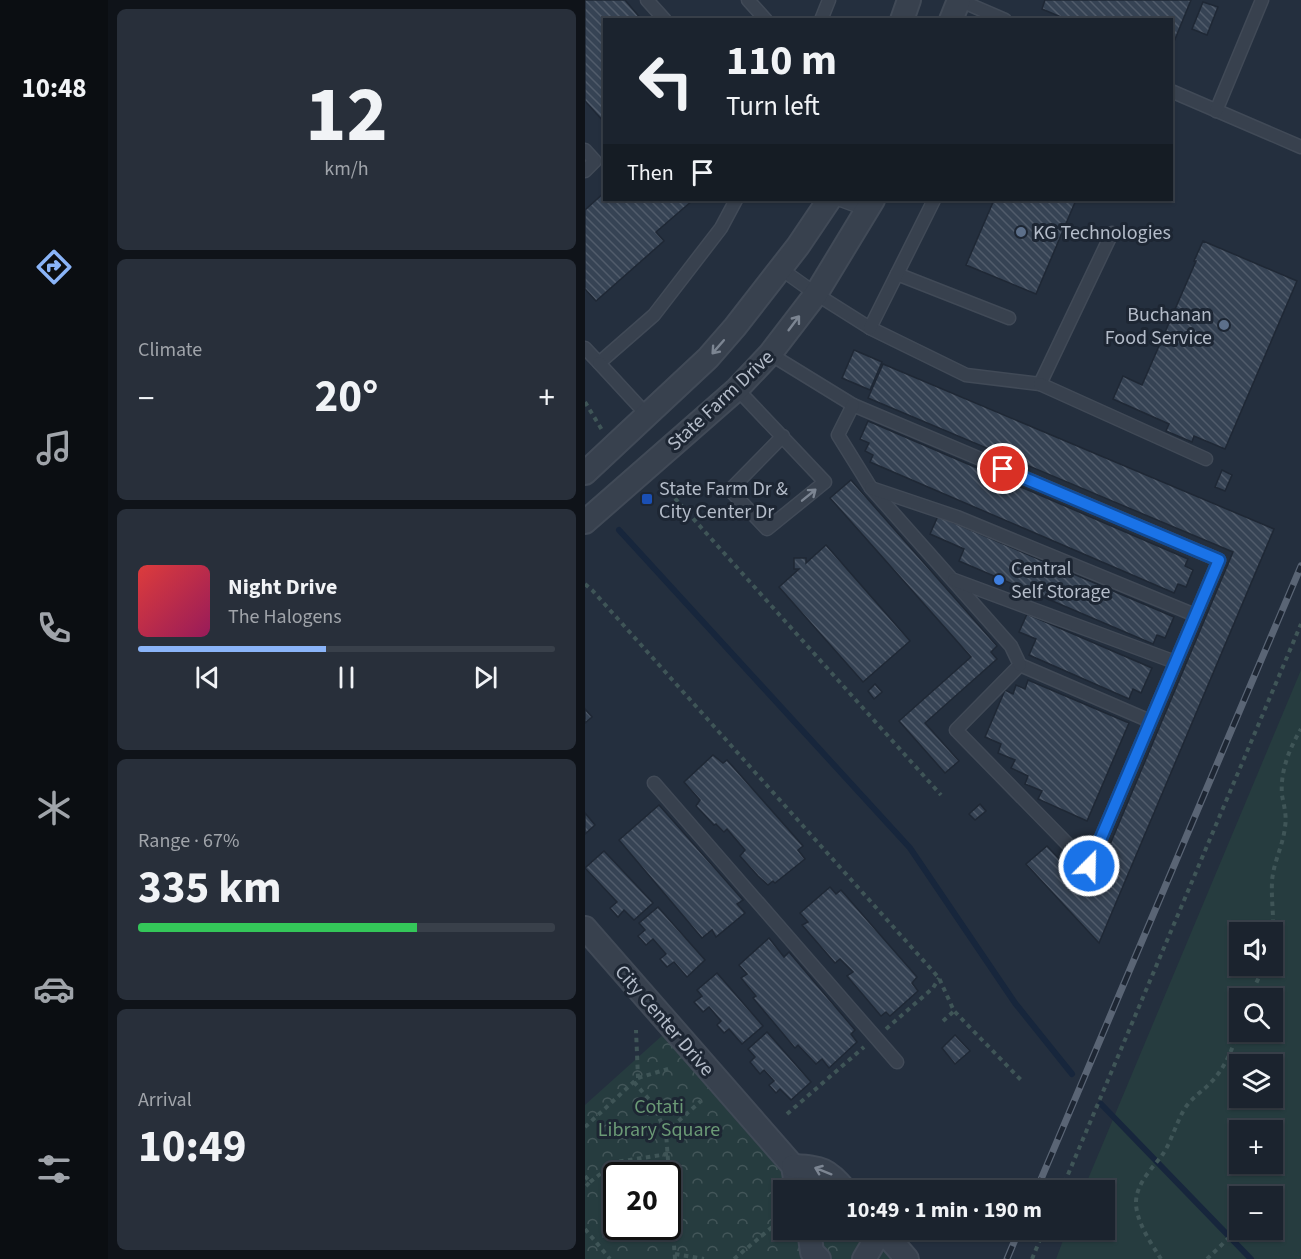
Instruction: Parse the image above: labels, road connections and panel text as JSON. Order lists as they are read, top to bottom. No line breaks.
{"streets":{"street":["State Farm Drive","City Center Drive"]},"parks":["Cotati Library Square"],"places":{"other":["KG Technologies","Buchanan Food Service","Central Self Storage"],"transit":["State Farm Dr & City Center Dr"]},"page":{"tabs":"10:48","tile":[["12","km/h"],"Climate",["Range · 67%","335 km"],["Arrival","10:49"]],"turn":["110 m","Turn left"],"then":"Then","heat":["−","20°","+"],"song":["Night Drive","The Halogens"],"map_buttons":["+","−"],"limit":"20","trip":"10:49 · 1 min · 190 m"}}
